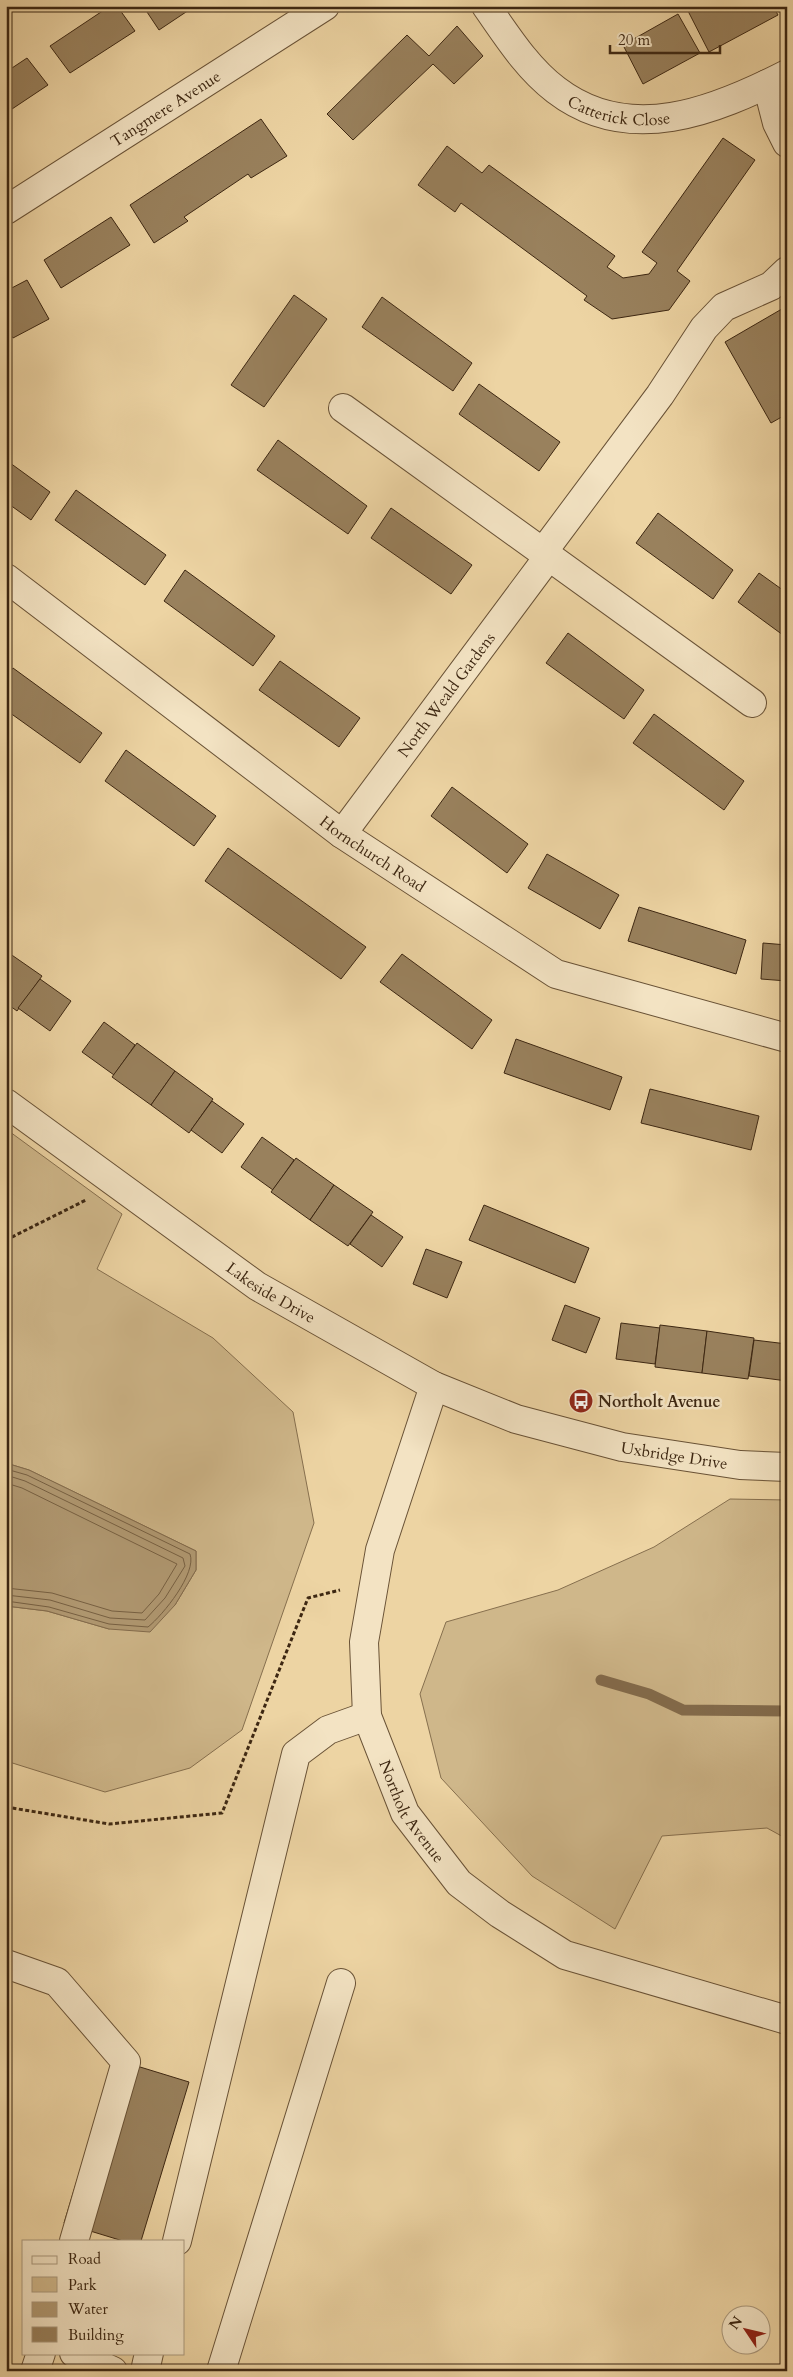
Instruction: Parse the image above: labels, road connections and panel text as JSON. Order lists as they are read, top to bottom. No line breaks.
{"streets":{"street":["Catterick Close","Tangmere Avenue","North Weald Gardens","Hornchurch Road","Lakeside Drive","Uxbridge Drive","Northolt Avenue"]},"crossings":[["North Weald Gardens","Hornchurch Road"],["Lakeside Drive","Uxbridge Drive"],["Lakeside Drive","Northolt Avenue"]],"places":{"bus stop":["Northolt Avenue"]},"legend":["Road","Park","Water","Building"],"scale_bar":"20 m","north":"top left"}
